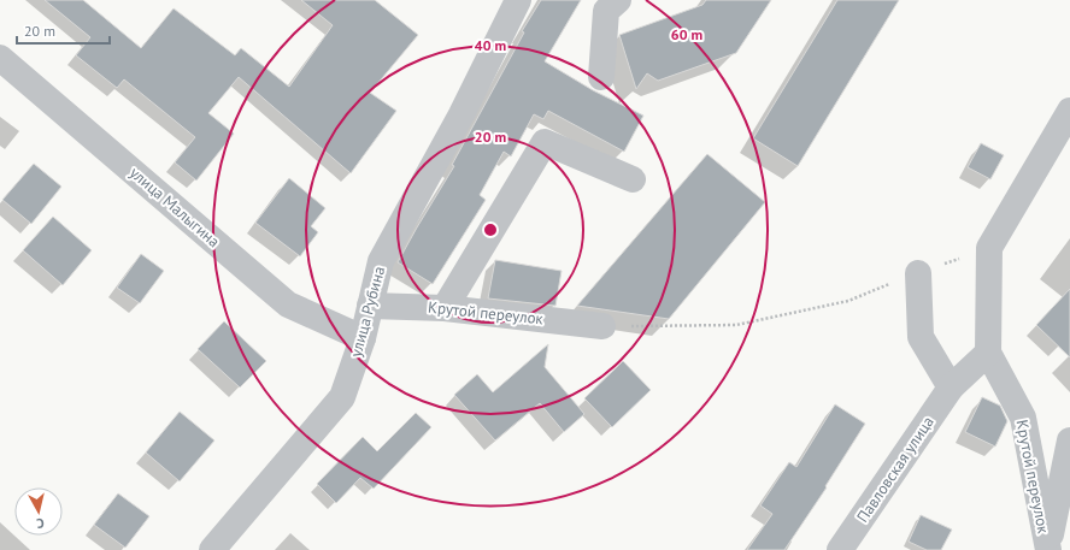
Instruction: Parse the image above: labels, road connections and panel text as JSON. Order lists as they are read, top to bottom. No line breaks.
{"streets":{"street":["улица Малыгина","улица Рубина","Крутой переулок","Павловская улица"]},"crossings":[["улица Малыгина","улица Рубина"],["улица Рубина","Крутой переулок"],["Крутой переулок","Павловская улица"]],"scale_bar":"20 m","north":"bottom","rings":["60 m","40 m","20 m"]}
